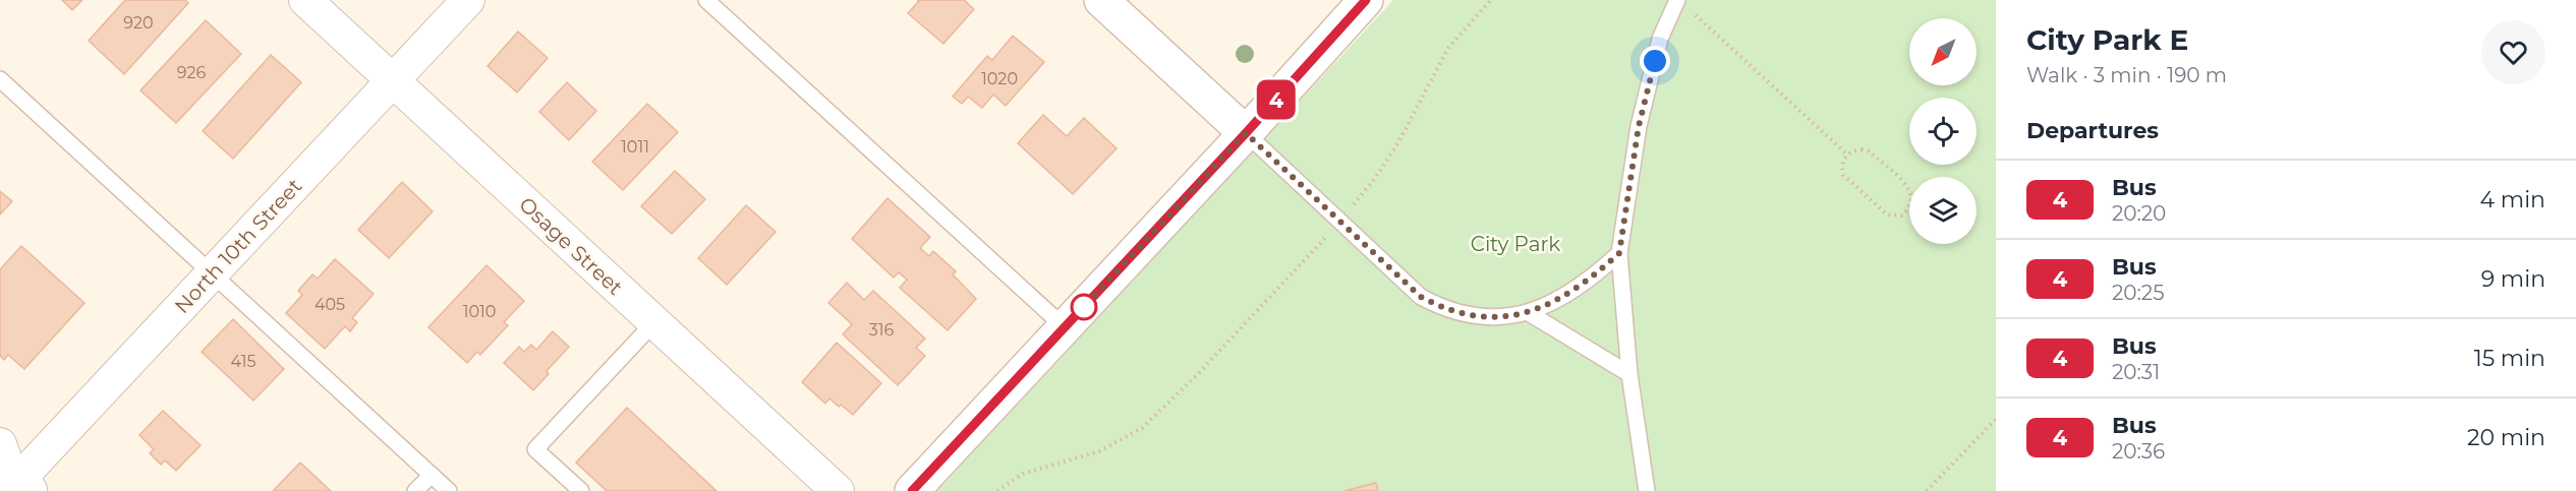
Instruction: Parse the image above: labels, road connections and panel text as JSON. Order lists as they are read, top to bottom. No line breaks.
{"streets":{"street":["North 10th Street","Osage Street"]},"crossings":[["North 10th Street","Osage Street"]],"parks":["City Park"],"lines":["bus line 4"],"house_numbers":["920","926","1020","1011","405","1010","316","415"],"north":"bottom left","page":{"on_map":"4","heading":[["City Park E","Walk · 3 min · 190 m"],"Departures"],"list":[{"mark":"4","name":"Bus","note":"20:20","value":"4 min"},{"mark":"4","name":"Bus","note":"20:25","value":"9 min"},{"mark":"4","name":"Bus","note":"20:31","value":"15 min"},{"mark":"4","name":"Bus","note":"20:36","value":"20 min"}]}}
